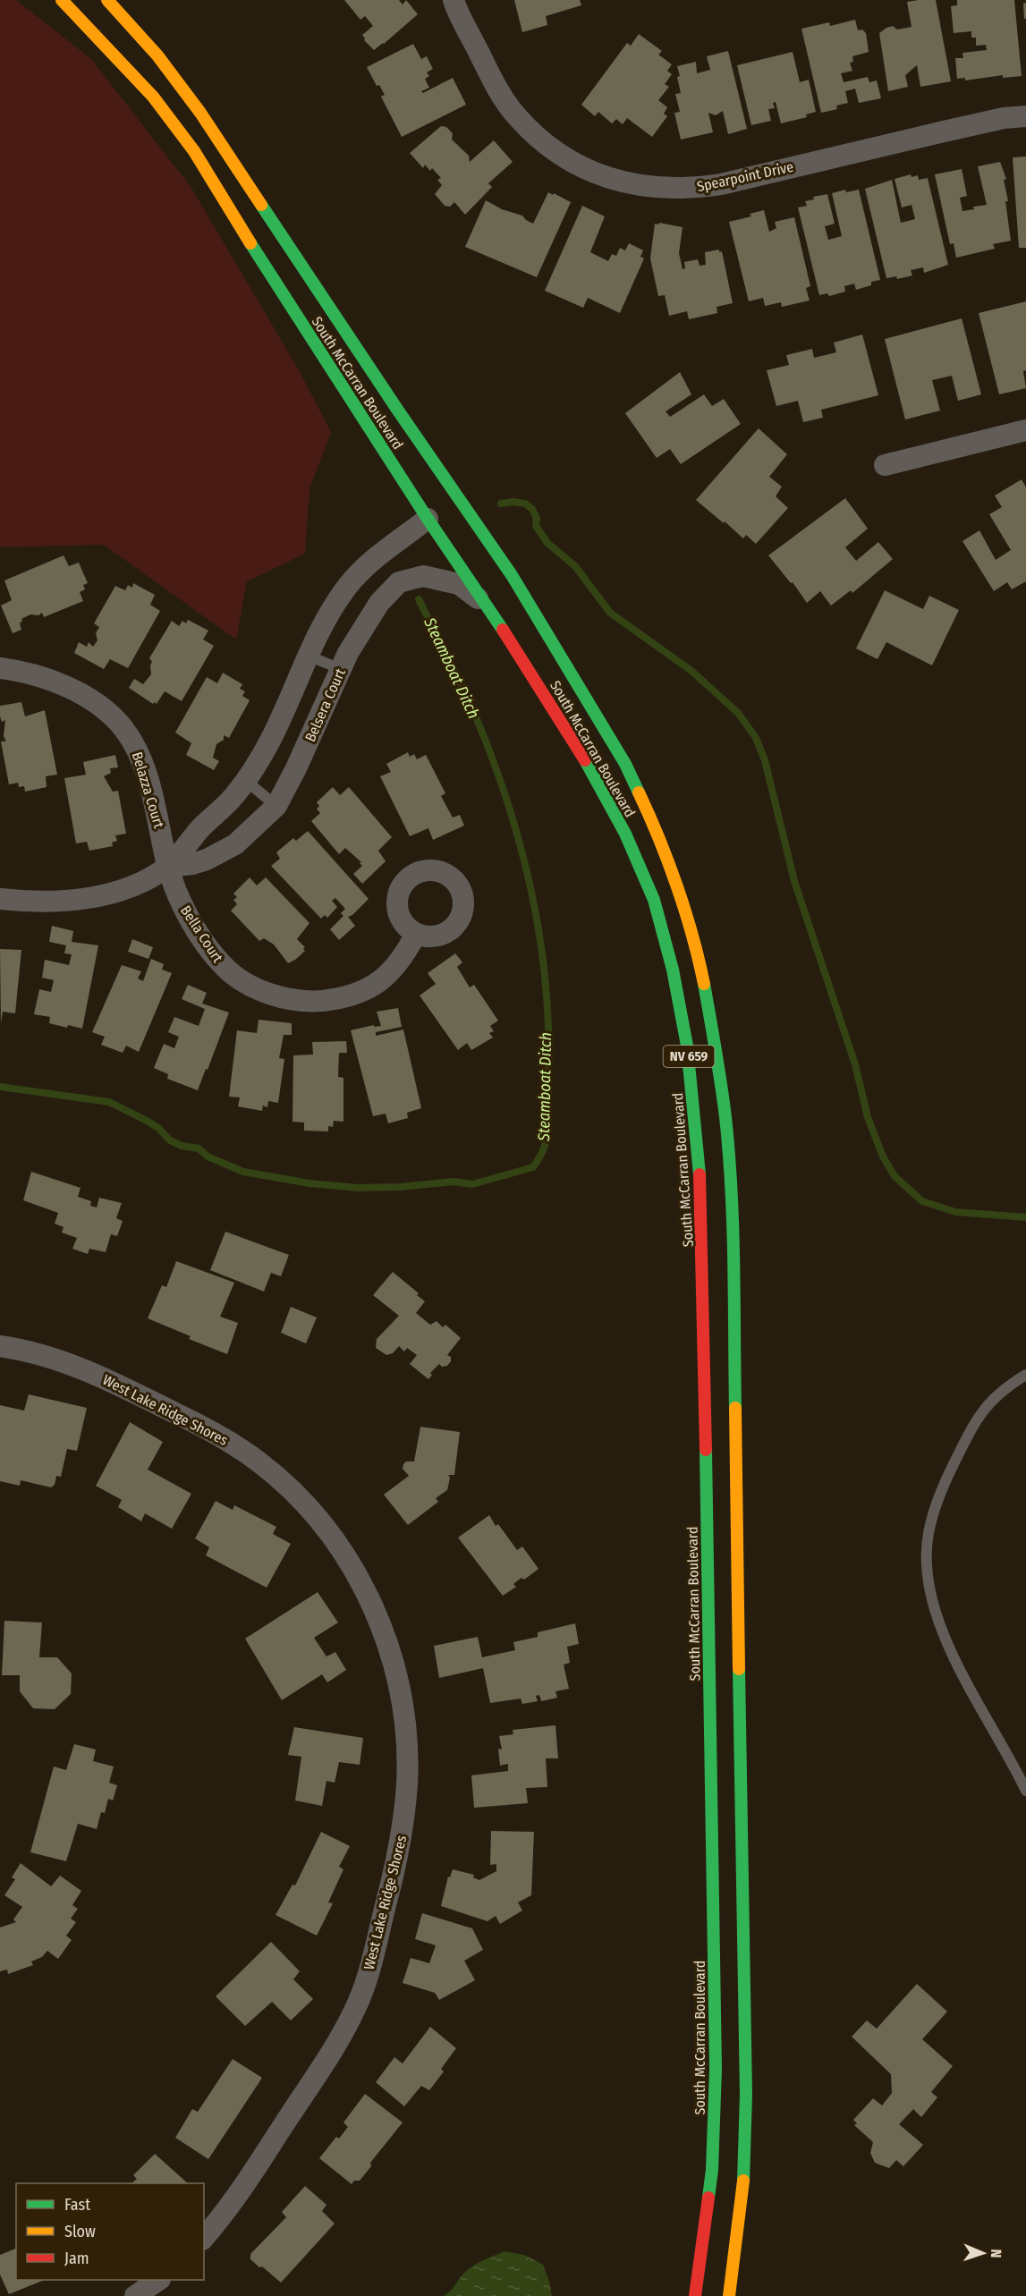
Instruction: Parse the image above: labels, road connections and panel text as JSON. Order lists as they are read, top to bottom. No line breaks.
{"streets":{"main road":["South McCarran Boulevard","NV 659"],"street":["Spearpoint Drive","Belsera Court","Belazza Court","Bella Court","West Lake Ridge Shores"]},"crossings":[["South McCarran Boulevard","Belsera Court"],["Belsera Court","Belazza Court"],["Belsera Court","Bella Court"],["Belazza Court","Bella Court"]],"water":["Steamboat Ditch"],"legend":["Fast","Slow","Jam"],"north":"right"}
